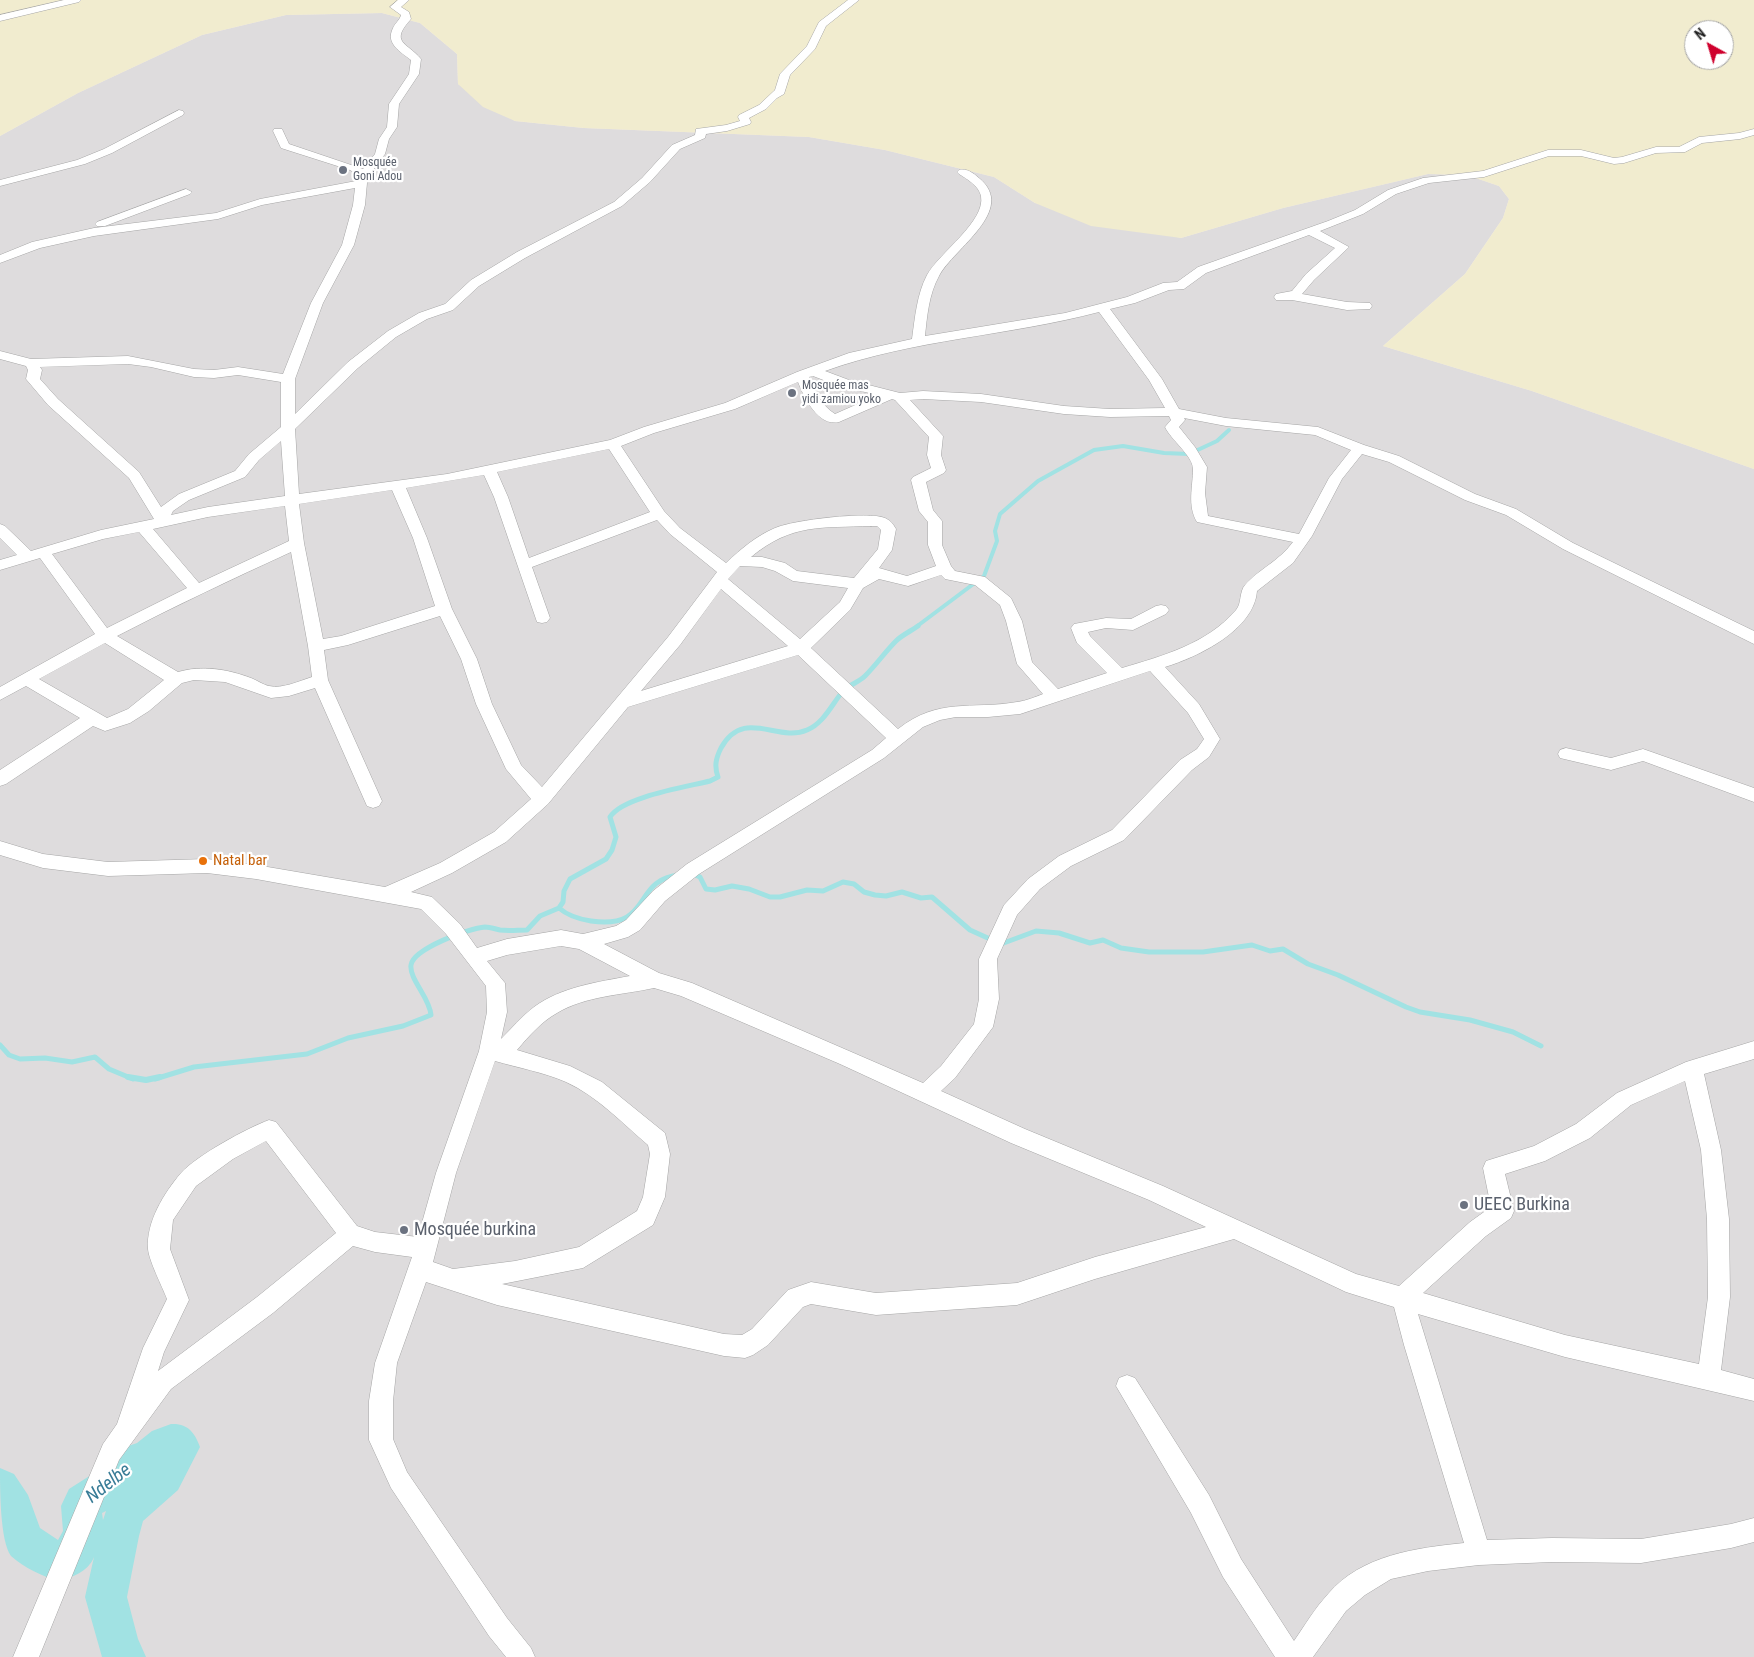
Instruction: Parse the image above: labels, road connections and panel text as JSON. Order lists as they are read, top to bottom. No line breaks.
{"water":["Ndelbe"],"places":["Mosquée Goni Adou","Mosquée mas yidi zamiou yoko","Natal bar","UEEC Burkina","Mosquée burkina"],"north":"top left"}
